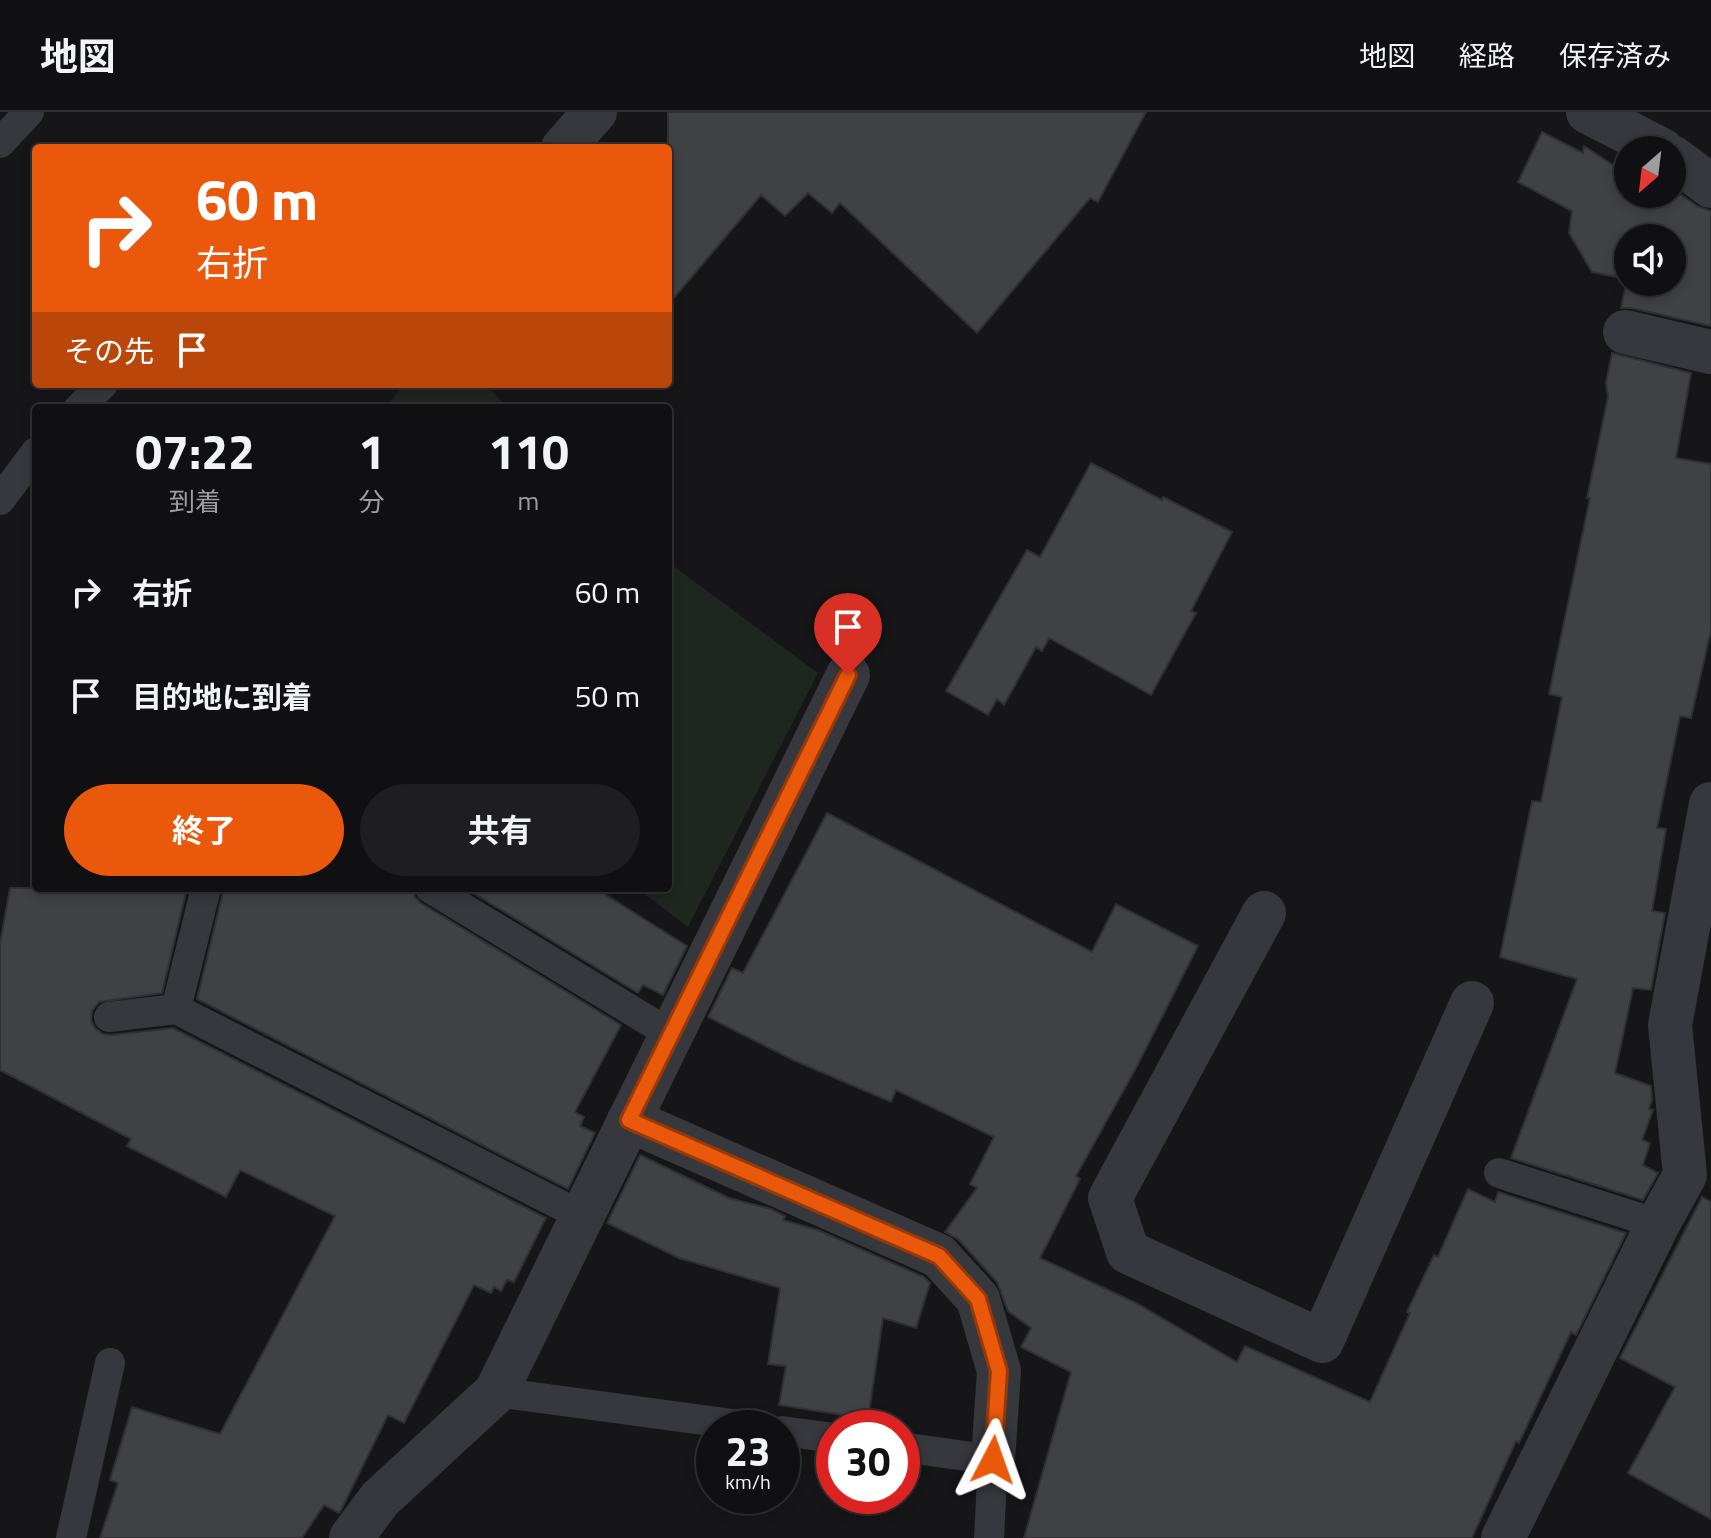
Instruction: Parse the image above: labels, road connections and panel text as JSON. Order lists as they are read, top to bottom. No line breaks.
{"north":"bottom left","page":{"header":"地図","nav":["地図","経路","保存済み"],"turn":["60 m","右折"],"then":"その先","eta":["07:22","到着","1","分","110","m"],"list":[{"name":"右折","value":"60 m"},{"name":"目的地に到着","value":"50 m"}],"buttons":["終了","共有"],"speed":"23 km/h","limit":"30"}}
